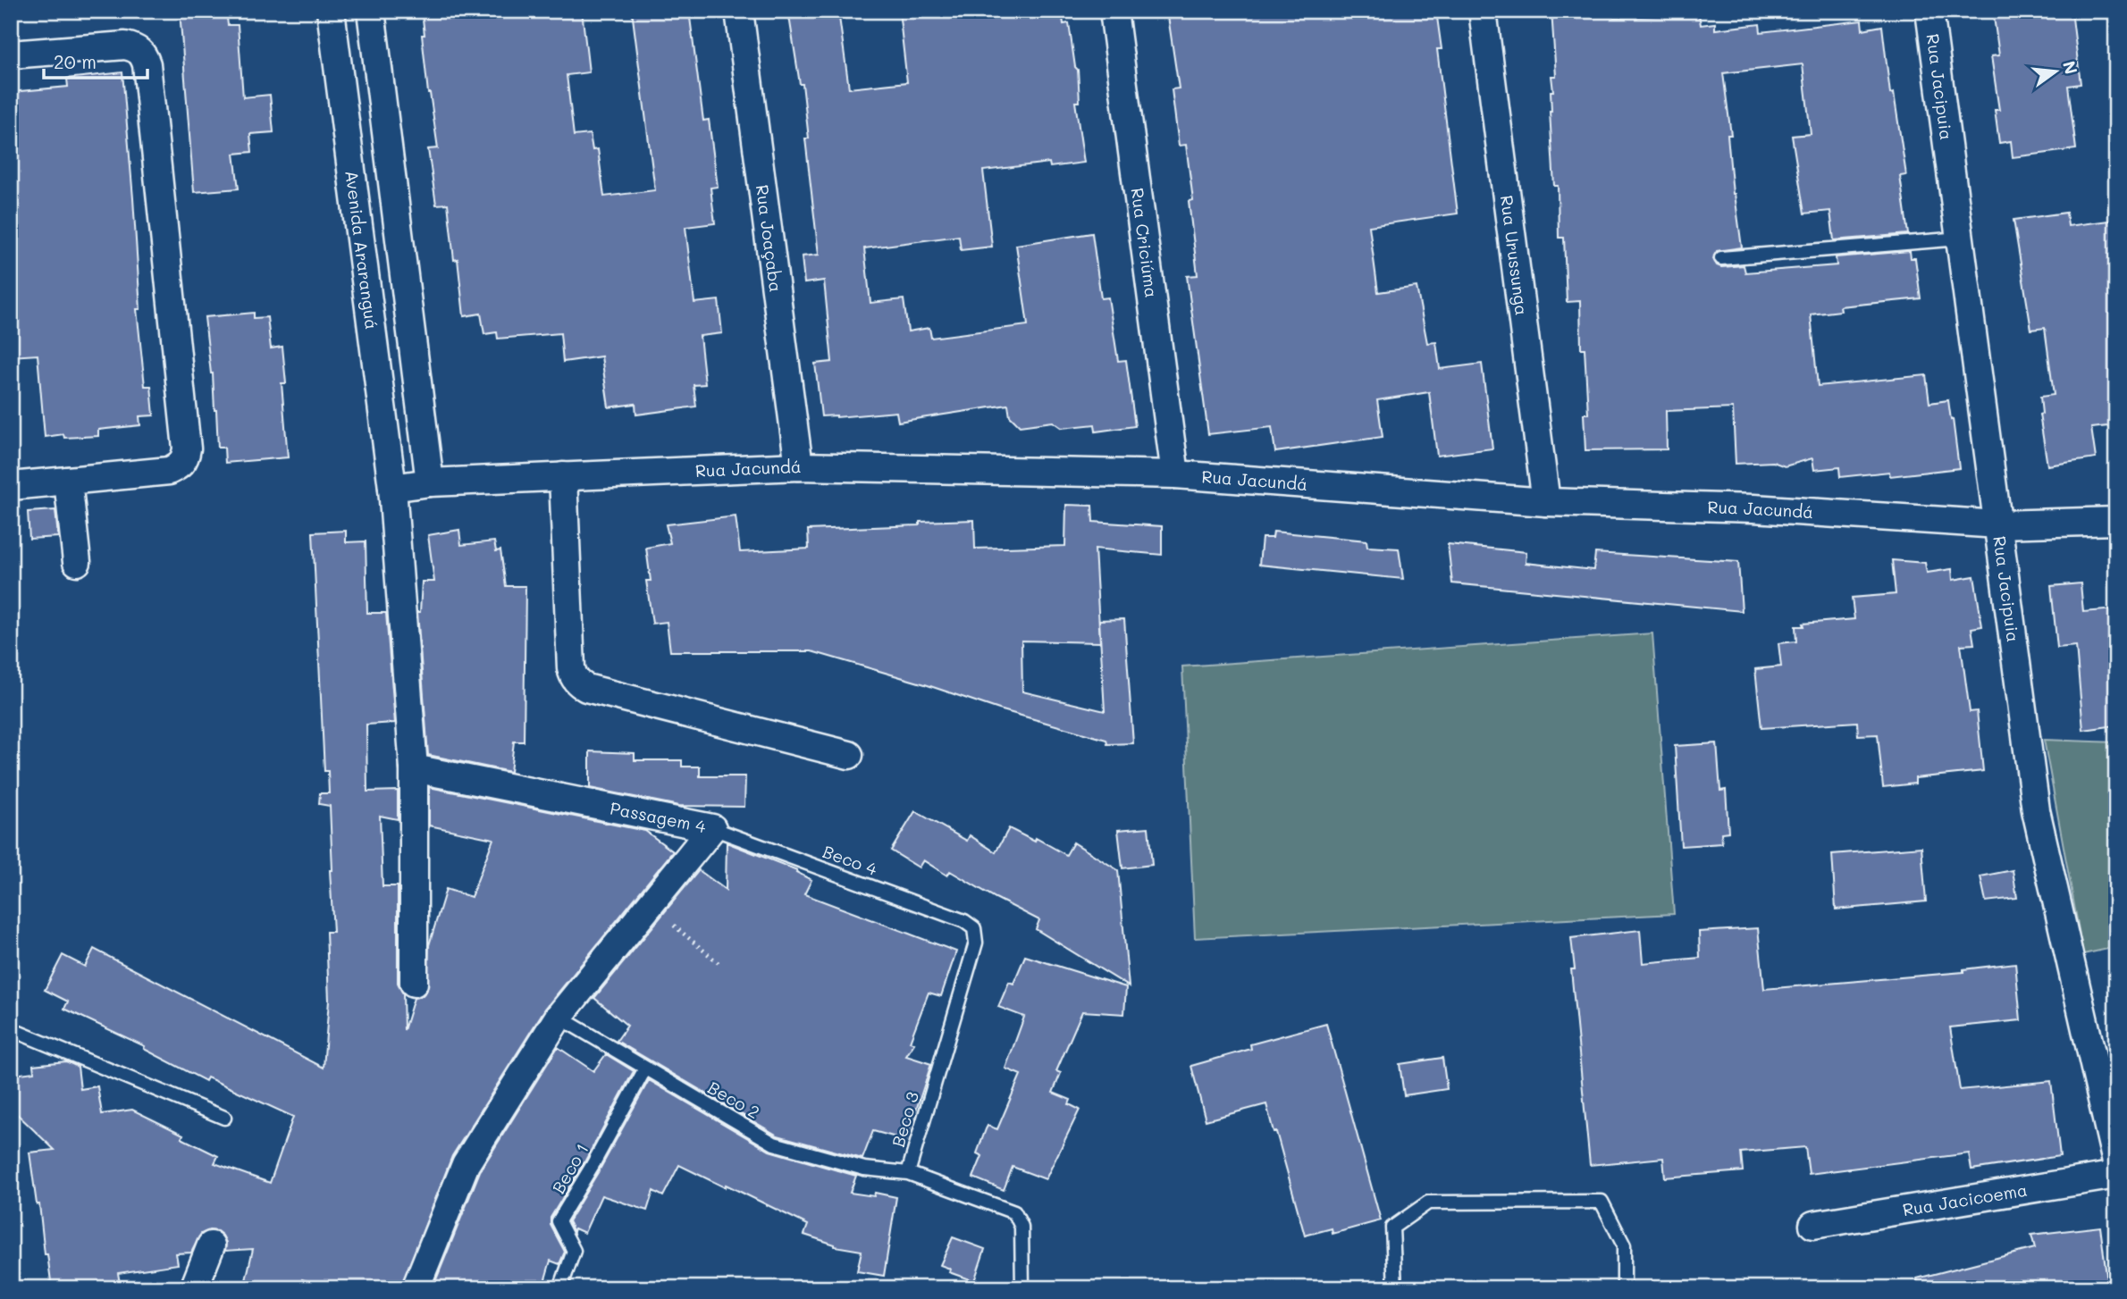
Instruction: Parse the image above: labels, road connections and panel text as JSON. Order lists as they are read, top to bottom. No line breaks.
{"streets":{"street":["Rua Jacipuia","Rua Joaçaba","Rua Criciúma","Avenida Araranguá","Rua Urussunga","Rua Jacundá","Passagem 4","Rua Jacicoema"],"lane":["Beco 4","Beco 2","Beco 3","Beco 1"]},"crossings":[["Rua Jacipuia","Rua Jacundá"],["Rua Joaçaba","Rua Jacundá"],["Rua Criciúma","Rua Jacundá"],["Avenida Araranguá","Rua Jacundá"],["Rua Urussunga","Rua Jacundá"],["Passagem 4","Beco 4"],["Passagem 4","Beco 2"],["Beco 4","Beco 3"],["Beco 2","Beco 3"],["Beco 2","Beco 1"]],"scale_bar":"20 m","north":"right"}
